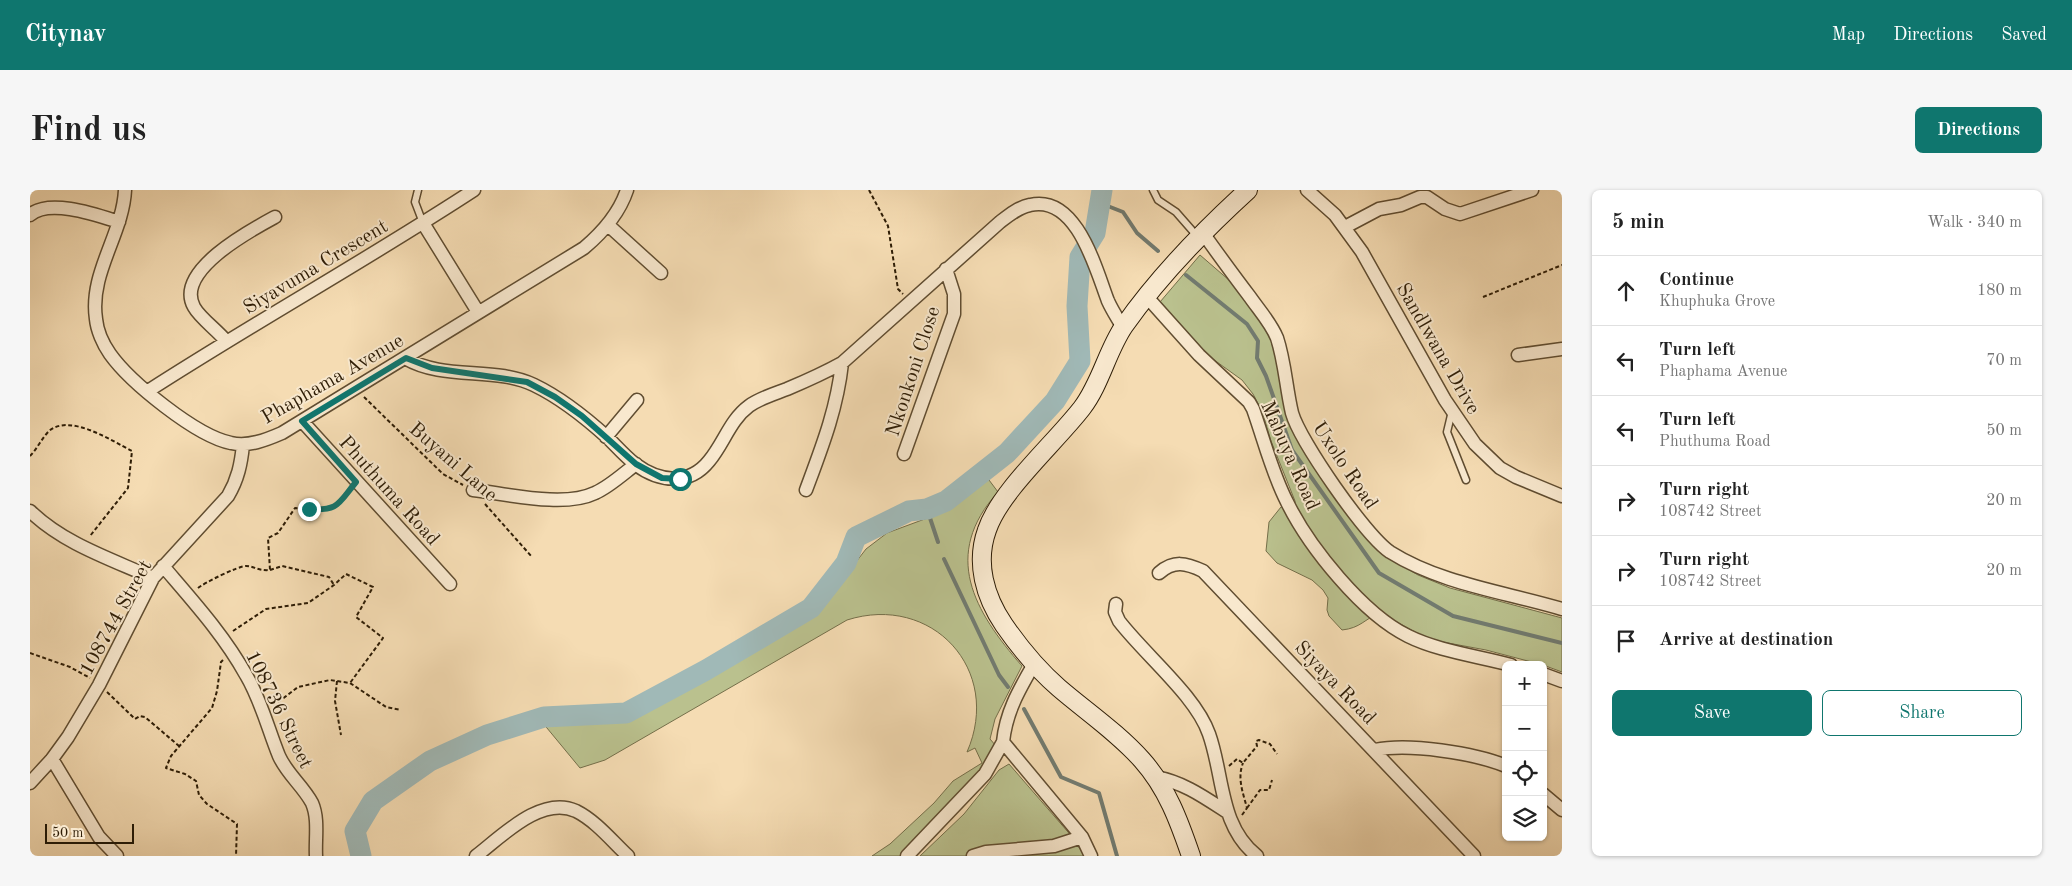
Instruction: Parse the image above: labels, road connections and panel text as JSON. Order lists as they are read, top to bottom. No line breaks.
{"streets":{"street":["Siyavuma Crescent","Sandlwana Drive","Nkonkoni Close","Phaphama Avenue","Mabuya Road","Uxolo Road","Phuthuma Road","108744 Street","Siyaya Road","108736 Street"],"path":["Buyani Lane"]},"crossings":[["Siyavuma Crescent","Phaphama Avenue"],["Phaphama Avenue","Buyani Lane"],["Phaphama Avenue","Phuthuma Road"],["Phaphama Avenue","108744 Street"],["108744 Street","108736 Street"]],"scale_bar":"50 m","page":{"header":"Citynav","nav":["Map","Directions","Saved"],"buttons":["Directions",["Save","Share"]],"title":"Find us","heading":["5 min","Walk · 340 m"],"list":[["Continue","Khuphuka Grove","180 m"],["Turn left","Phaphama Avenue","70 m"],["Turn left","Phuthuma Road","50 m"],["Turn right","108742 Street","20 m"],["Turn right","108742 Street","20 m"],"Arrive at destination"],"map_buttons":["+","−"],"scale":"50 m"}}
